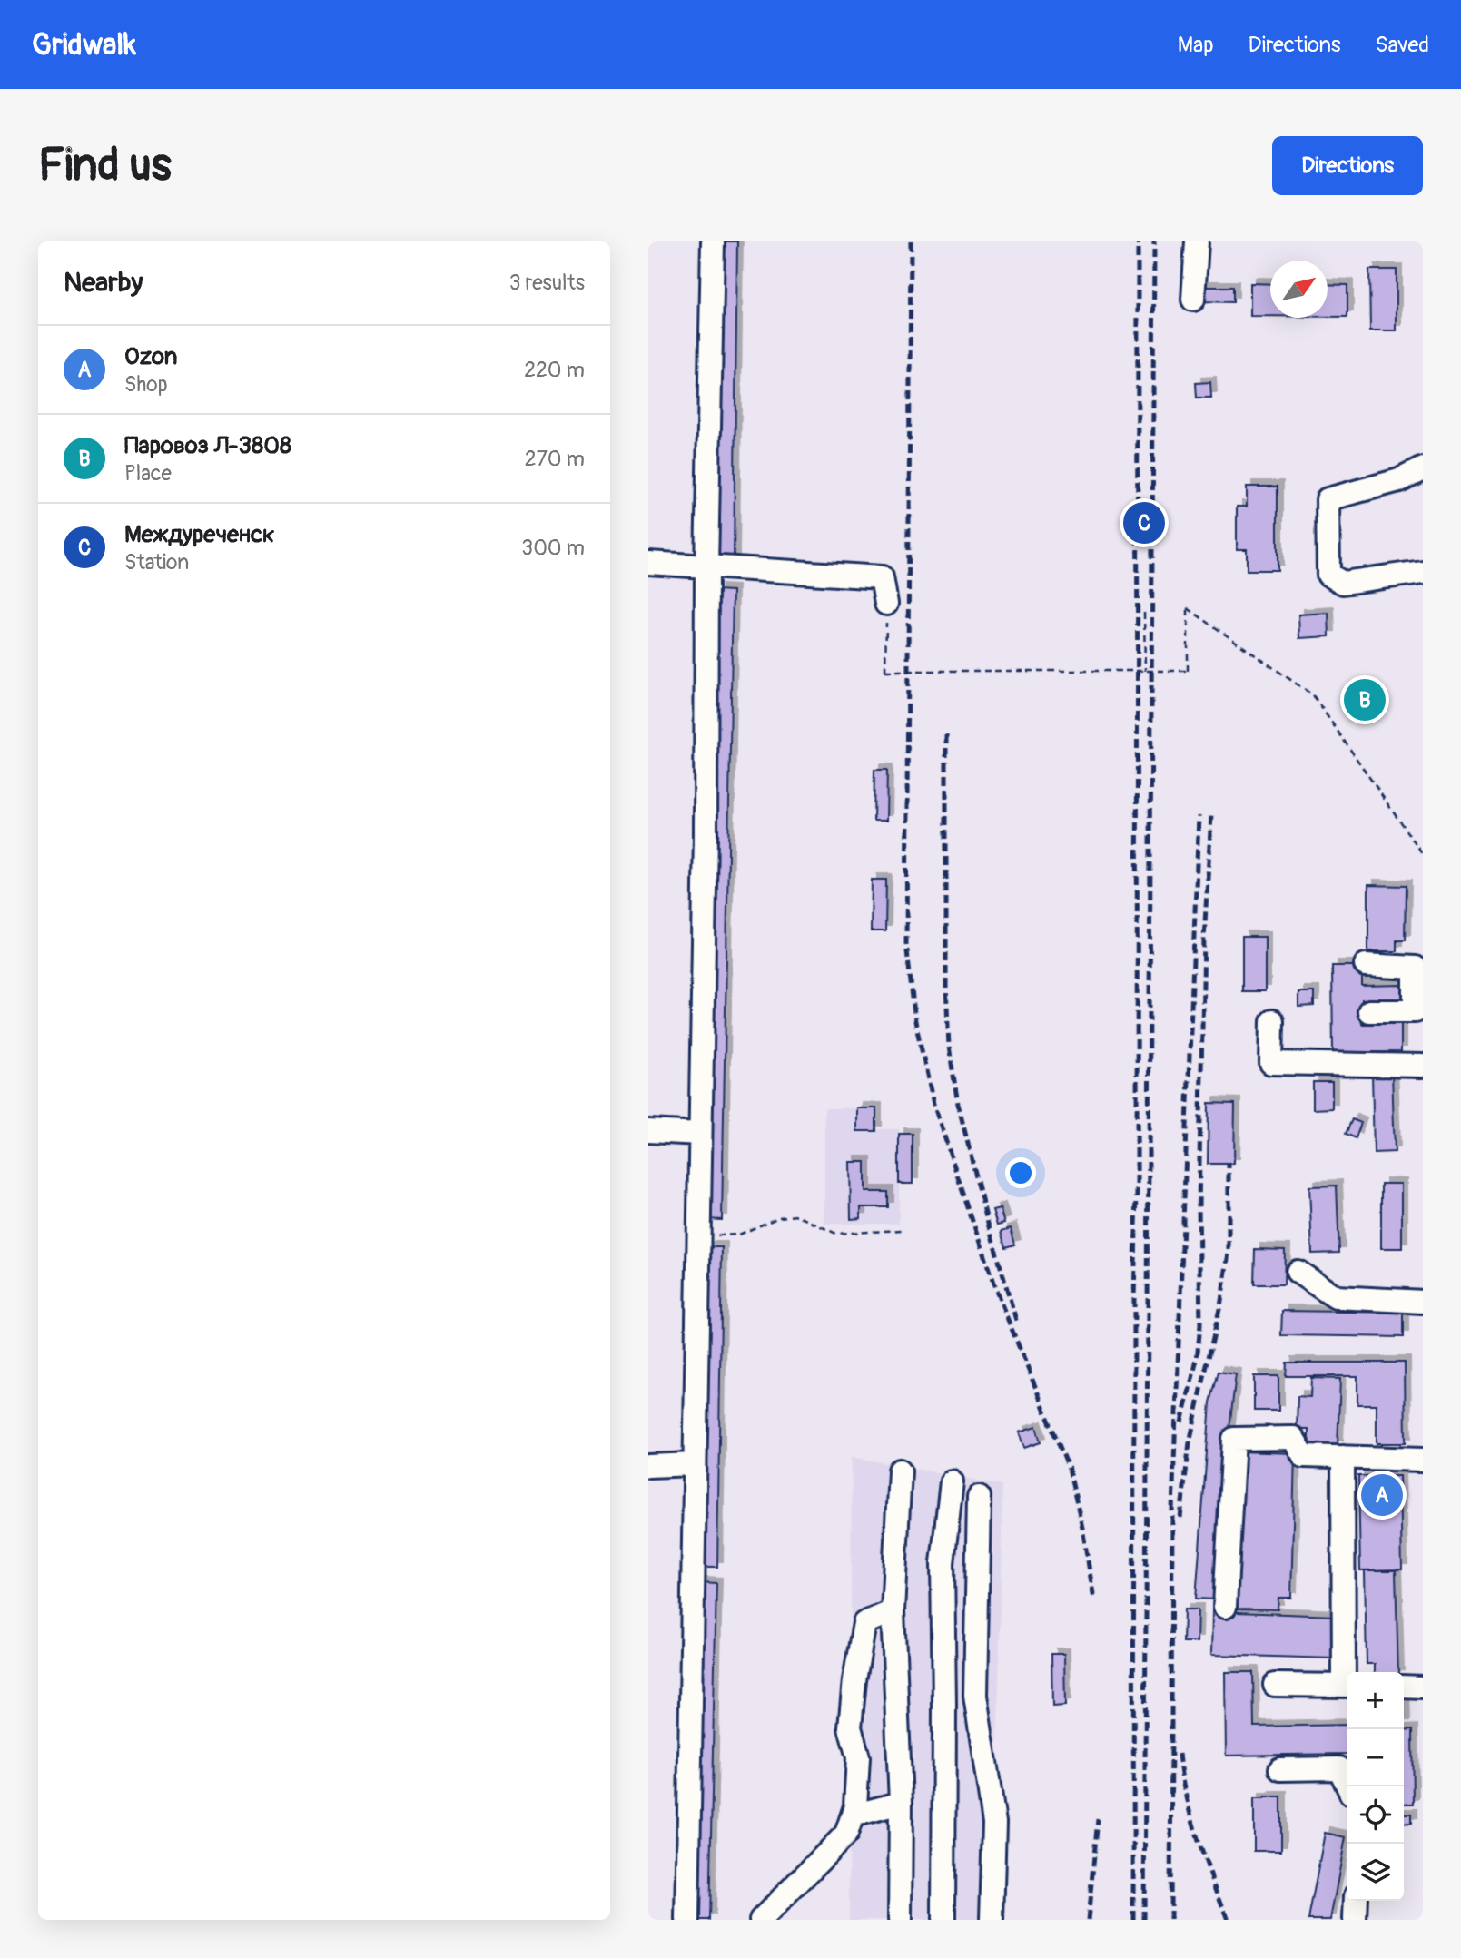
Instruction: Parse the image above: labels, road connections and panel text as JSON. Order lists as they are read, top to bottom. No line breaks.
{"north":"top right","page":{"header":"Gridwalk","nav":["Map","Directions","Saved"],"buttons":"Directions","title":"Find us","heading":["Nearby","3 results"],"list":[{"mark":"A","name":"Ozon","note":"Shop","value":"220 m"},{"mark":"B","name":"Паровоз Л-3808","note":"Place","value":"270 m"},{"mark":"C","name":"Междуреченск","note":"Station","value":"300 m"}],"pins":["C","B","A"],"map_buttons":["+","−"]}}
